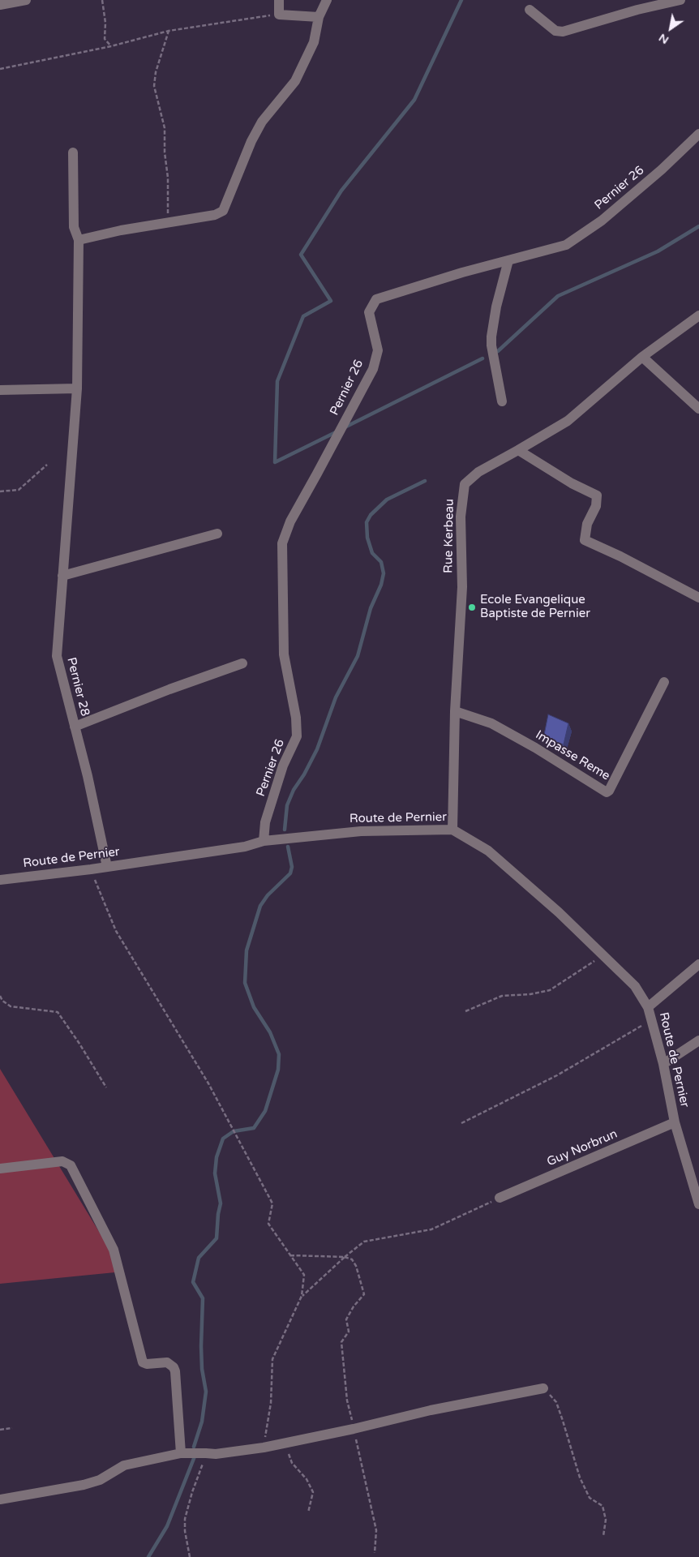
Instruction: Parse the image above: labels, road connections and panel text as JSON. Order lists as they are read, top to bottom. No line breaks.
{"streets":{"street":["Pernier 26","Rue Kerbeau","Pernier 28","Impasse Reme","Route de Pernier","Guy Norbrun"]},"crossings":[["Pernier 26","Route de Pernier"],["Rue Kerbeau","Impasse Reme"],["Rue Kerbeau","Route de Pernier"],["Pernier 28","Route de Pernier"],["Route de Pernier","Guy Norbrun"]],"places":["Ecole Evangelique Baptiste de Pernier"],"north":"bottom left"}
